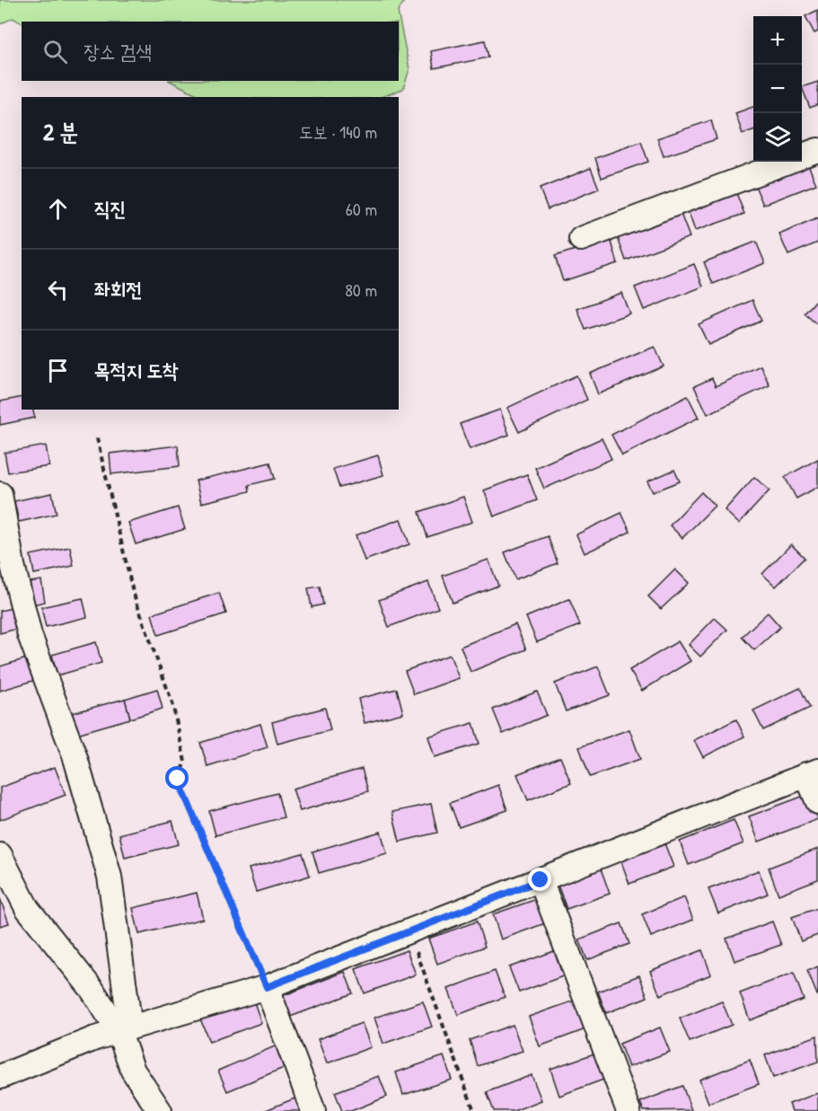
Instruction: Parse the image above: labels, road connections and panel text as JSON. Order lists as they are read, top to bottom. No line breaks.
{"page":{"map_buttons":["+","−"],"search":"장소 검색","heading":["2 분","도보 · 140 m"],"list":[["직진","60 m"],["좌회전","80 m"],"목적지 도착"]}}
